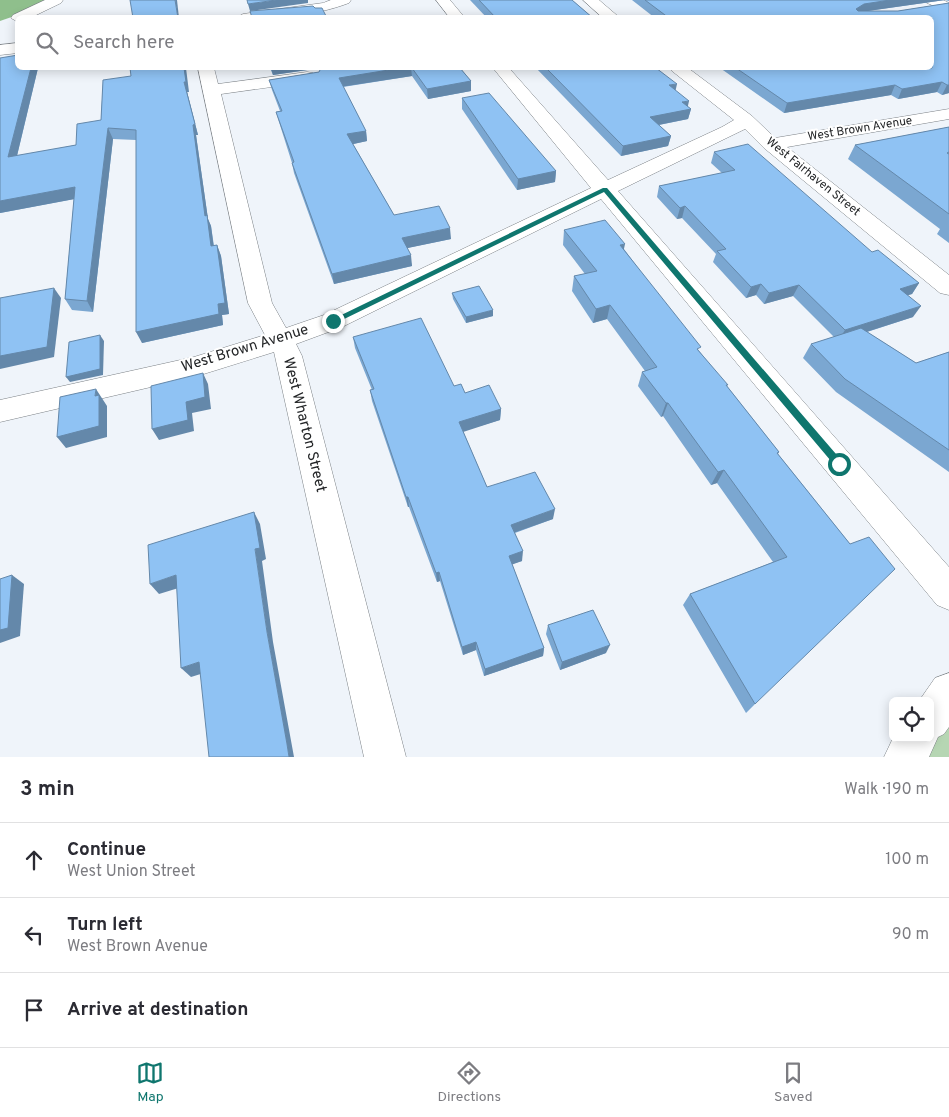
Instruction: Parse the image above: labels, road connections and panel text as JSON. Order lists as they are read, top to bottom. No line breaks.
{"streets":{"street":["West Brown Avenue","West Fairhaven Street","West Wharton Street"]},"crossings":[["West Brown Avenue","West Fairhaven Street"],["West Brown Avenue","West Wharton Street"]],"page":{"search":"Search here","heading":["3 min","Walk · 190 m"],"list":[["Continue","West Union Street","100 m"],["Turn left","West Brown Avenue","90 m"],"Arrive at destination"],"nav":["Map","Directions","Saved"]}}
